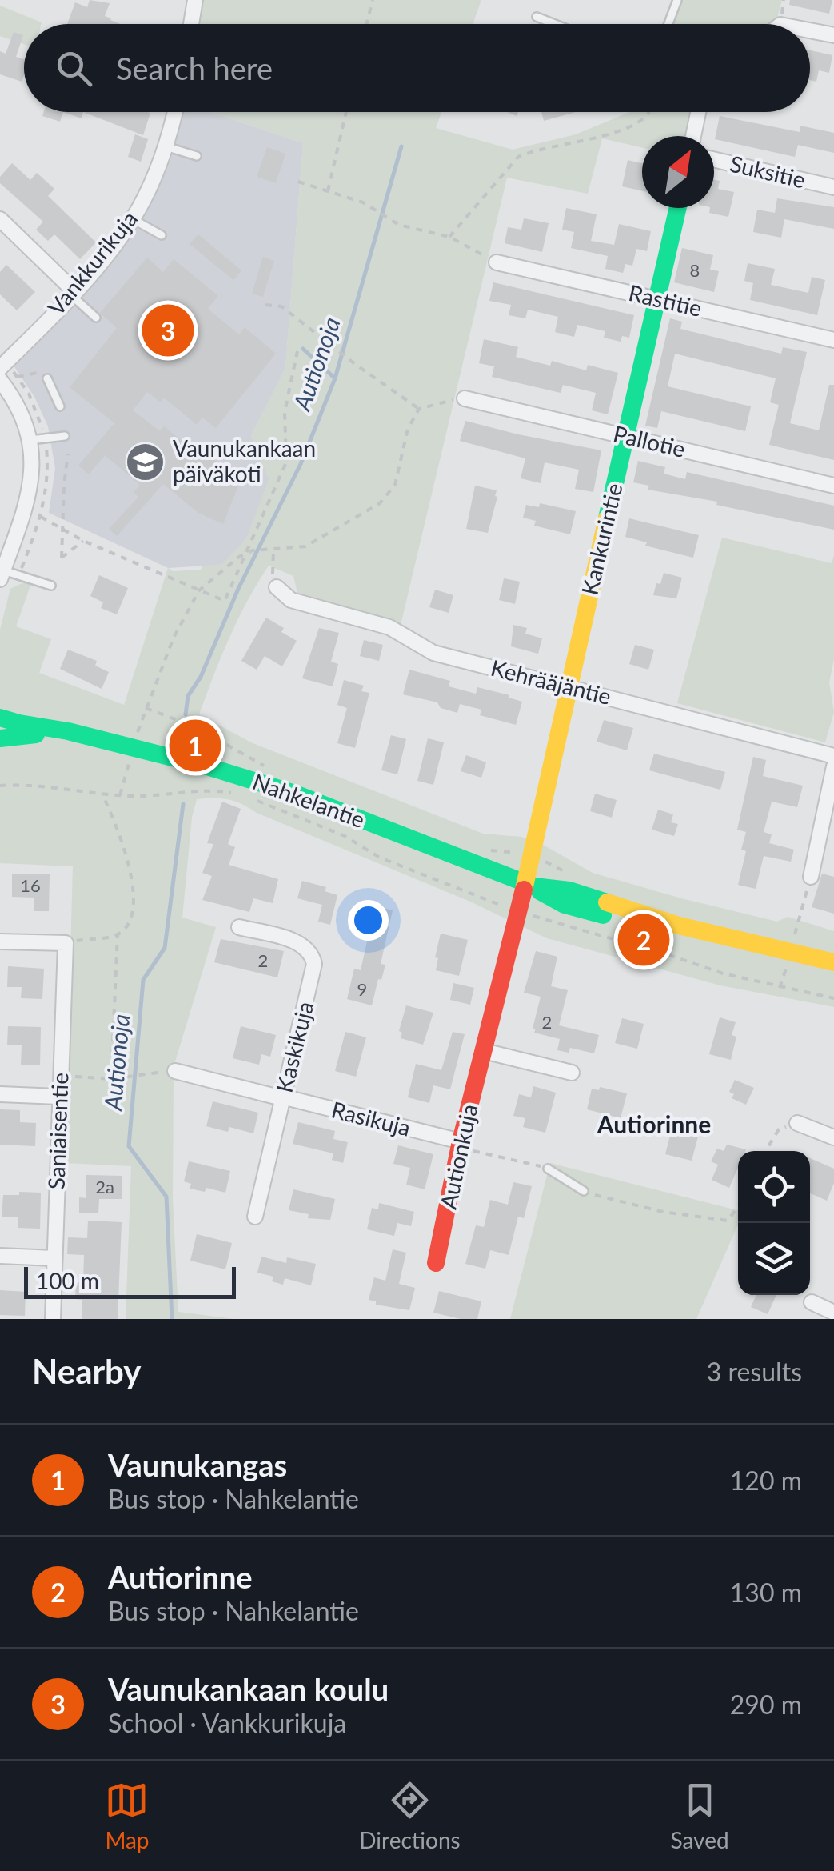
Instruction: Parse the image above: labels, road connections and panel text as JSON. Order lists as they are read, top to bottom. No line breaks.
{"streets":{"street":["Suksitie","Vankkurikuja","Rastitie","Pallotie","Kankurintie","Kehrääjäntie","Nahkelantie","Kaskikuja","Rasikuja","Saniaisentie","Autionkuja"]},"crossings":[["Rastitie","Kankurintie"],["Pallotie","Kankurintie"],["Kankurintie","Kehrääjäntie"],["Kankurintie","Nahkelantie"],["Kankurintie","Autionkuja"],["Nahkelantie","Autionkuja"],["Kaskikuja","Rasikuja"],["Rasikuja","Autionkuja"]],"districts":["Autiorinne"],"water":["Autionoja"],"places":{"school or university":["Vaunukankaan päiväkoti"]},"house_numbers":["8","16","2","9","2","2a"],"scale_bar":"100 m","north":"top right","page":{"search":"Search here","pins":["3","1","2"],"scale":"100 m","heading":["Nearby","3 results"],"list":[{"mark":"1","name":"Vaunukangas","note":"Bus stop · Nahkelantie","value":"120 m"},{"mark":"2","name":"Autiorinne","note":"Bus stop · Nahkelantie","value":"130 m"},{"mark":"3","name":"Vaunukankaan koulu","note":"School · Vankkurikuja","value":"290 m"}],"nav":["Map","Directions","Saved"]}}
